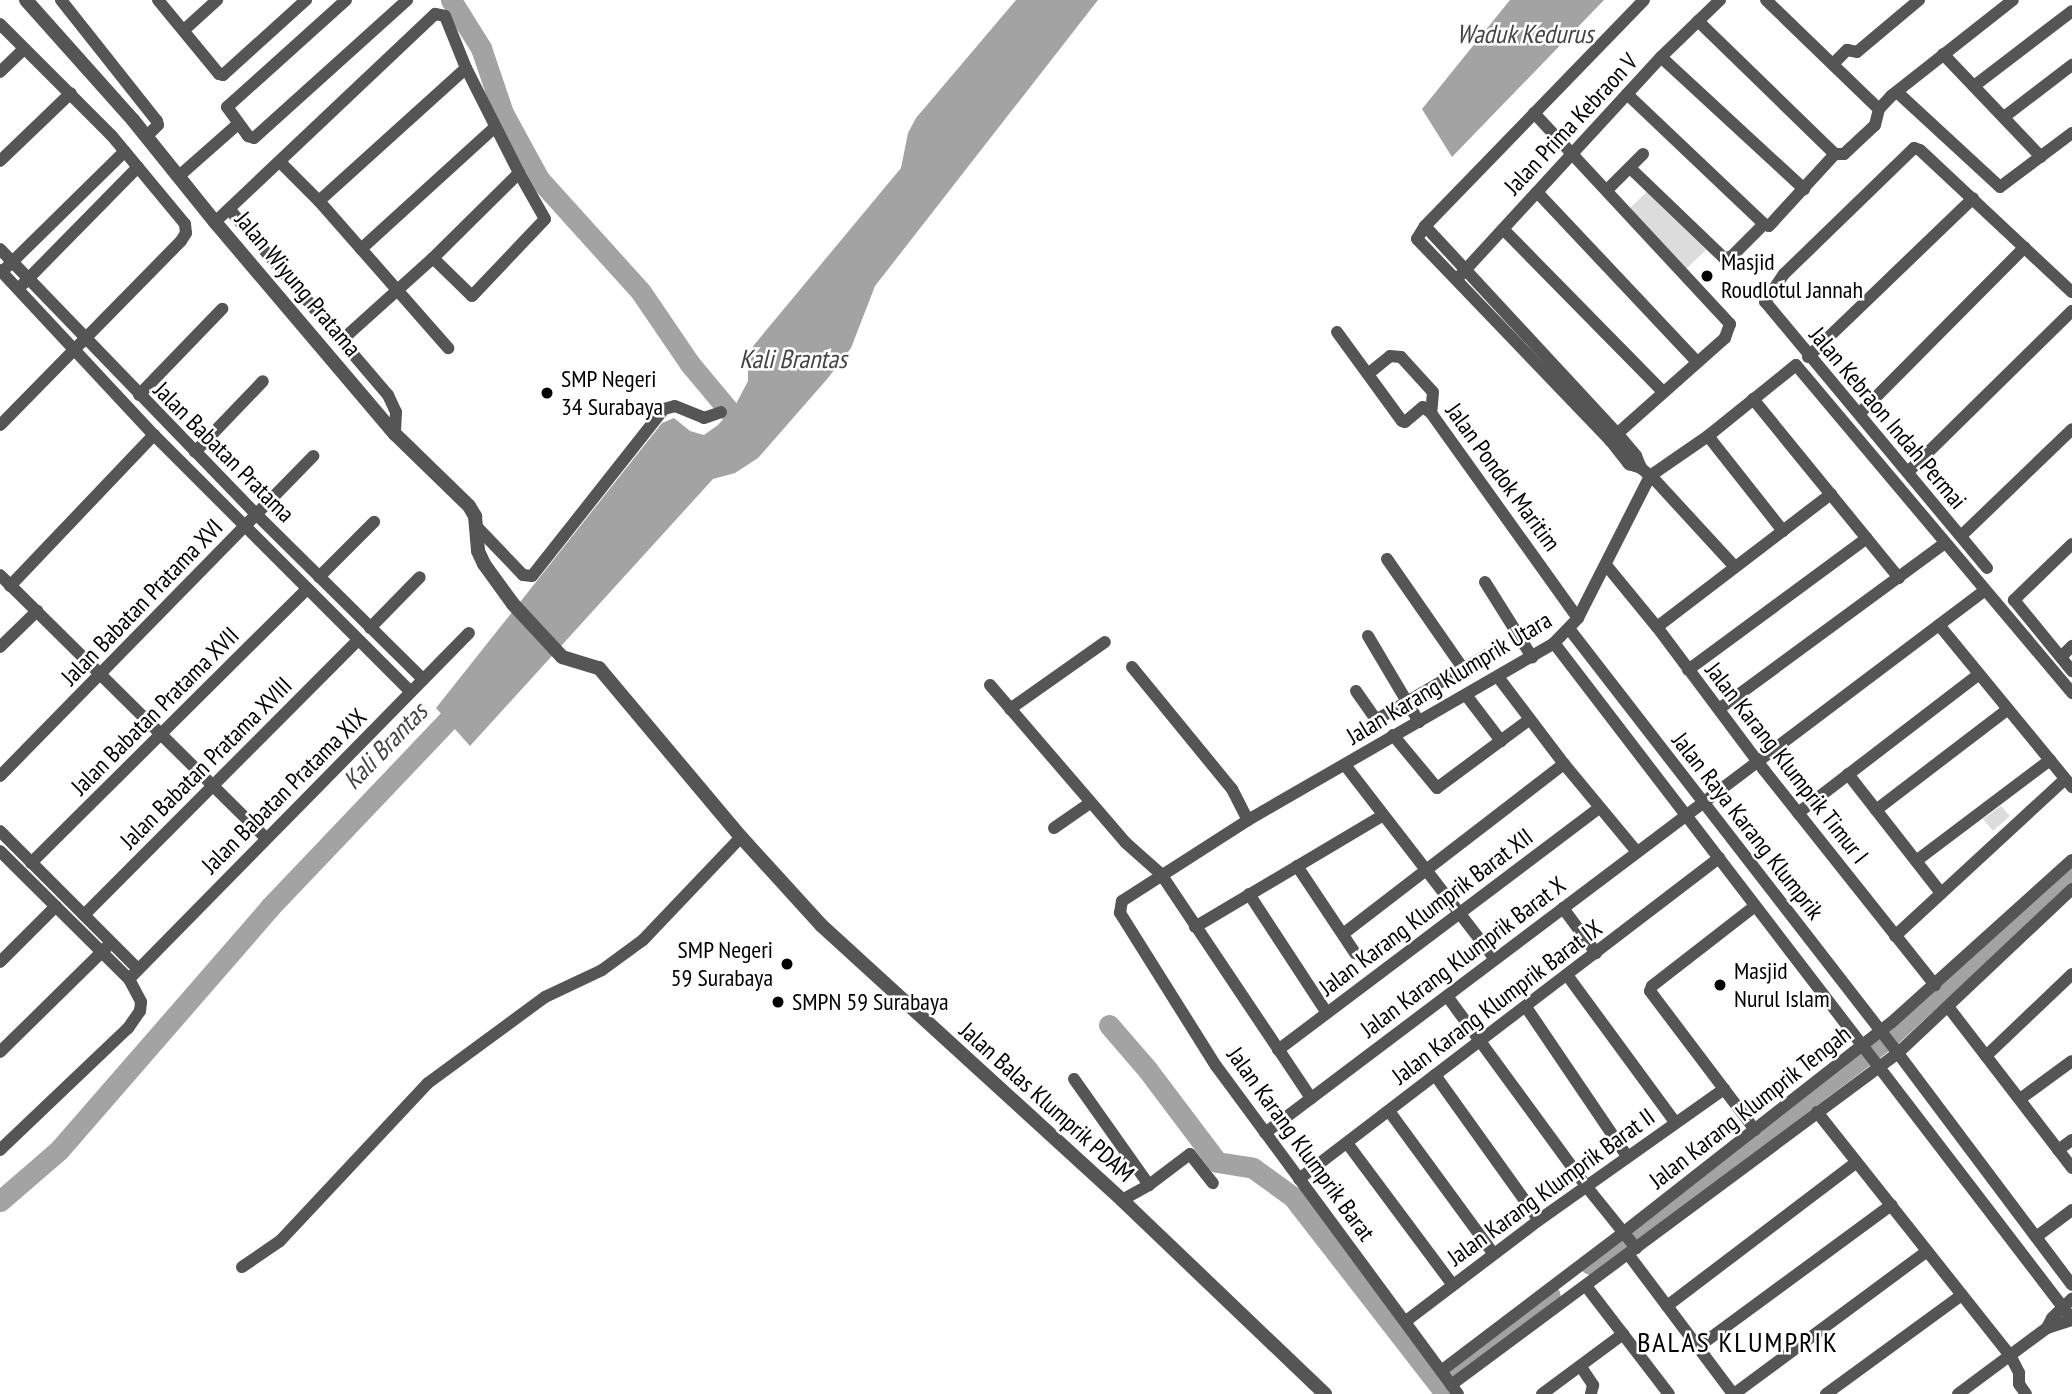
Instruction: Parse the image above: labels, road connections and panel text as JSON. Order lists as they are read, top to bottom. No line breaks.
{"streets":{"street":["Jalan Prima Kebraon V","Jalan Wiyung Pratama","Jalan Kebraon Indah Permai","Jalan Babatan Pratama","Jalan Pondok Maritim","Jalan Babatan Pratama XVI","Jalan Karang Klumprik Utara","Jalan Babatan Pratama XVII","Jalan Babatan Pratama XVIII","Jalan Karang Klumprik Timur I","Jalan Babatan Pratama XIX","Jalan Raya Karang Klumprik","Jalan Karang Klumprik Barat XII","Jalan Karang Klumprik Barat X","Jalan Karang Klumprik Barat IX","Jalan Balas Klumprik PDAM","Jalan Karang Klumprik Tengah","Jalan Karang Klumprik Barat","Jalan Karang Klumprik Barat II"]},"crossings":[["Jalan Wiyung Pratama","Jalan Balas Klumprik PDAM"],["Jalan Kebraon Indah Permai","Jalan Karang Klumprik Utara"],["Jalan Babatan Pratama","Jalan Babatan Pratama XVI"],["Jalan Babatan Pratama","Jalan Babatan Pratama XVII"],["Jalan Babatan Pratama","Jalan Babatan Pratama XVIII"],["Jalan Babatan Pratama","Jalan Babatan Pratama XIX"],["Jalan Pondok Maritim","Jalan Karang Klumprik Utara"],["Jalan Karang Klumprik Utara","Jalan Karang Klumprik Timur I"],["Jalan Karang Klumprik Utara","Jalan Raya Karang Klumprik"],["Jalan Karang Klumprik Utara","Jalan Karang Klumprik Barat"],["Jalan Karang Klumprik Timur I","Jalan Karang Klumprik Barat X"],["Jalan Karang Klumprik Timur I","Jalan Karang Klumprik Tengah"],["Jalan Raya Karang Klumprik","Jalan Karang Klumprik Barat X"],["Jalan Raya Karang Klumprik","Jalan Karang Klumprik Barat IX"],["Jalan Raya Karang Klumprik","Jalan Karang Klumprik Tengah"],["Jalan Karang Klumprik Barat X","Jalan Karang Klumprik Barat"],["Jalan Karang Klumprik Barat IX","Jalan Karang Klumprik Barat"],["Jalan Karang Klumprik Tengah","Jalan Karang Klumprik Barat"],["Jalan Karang Klumprik Barat","Jalan Karang Klumprik Barat II"]],"districts":["BALAS KLUMPRIK"],"water":["Waduk Kedurus","Kali Brantas"],"places":["Masjid Roudlotul Jannah","SMP Negeri 34 Surabaya","SMP Negeri 59 Surabaya","Masjid Nurul Islam","SMPN 59 Surabaya"]}
